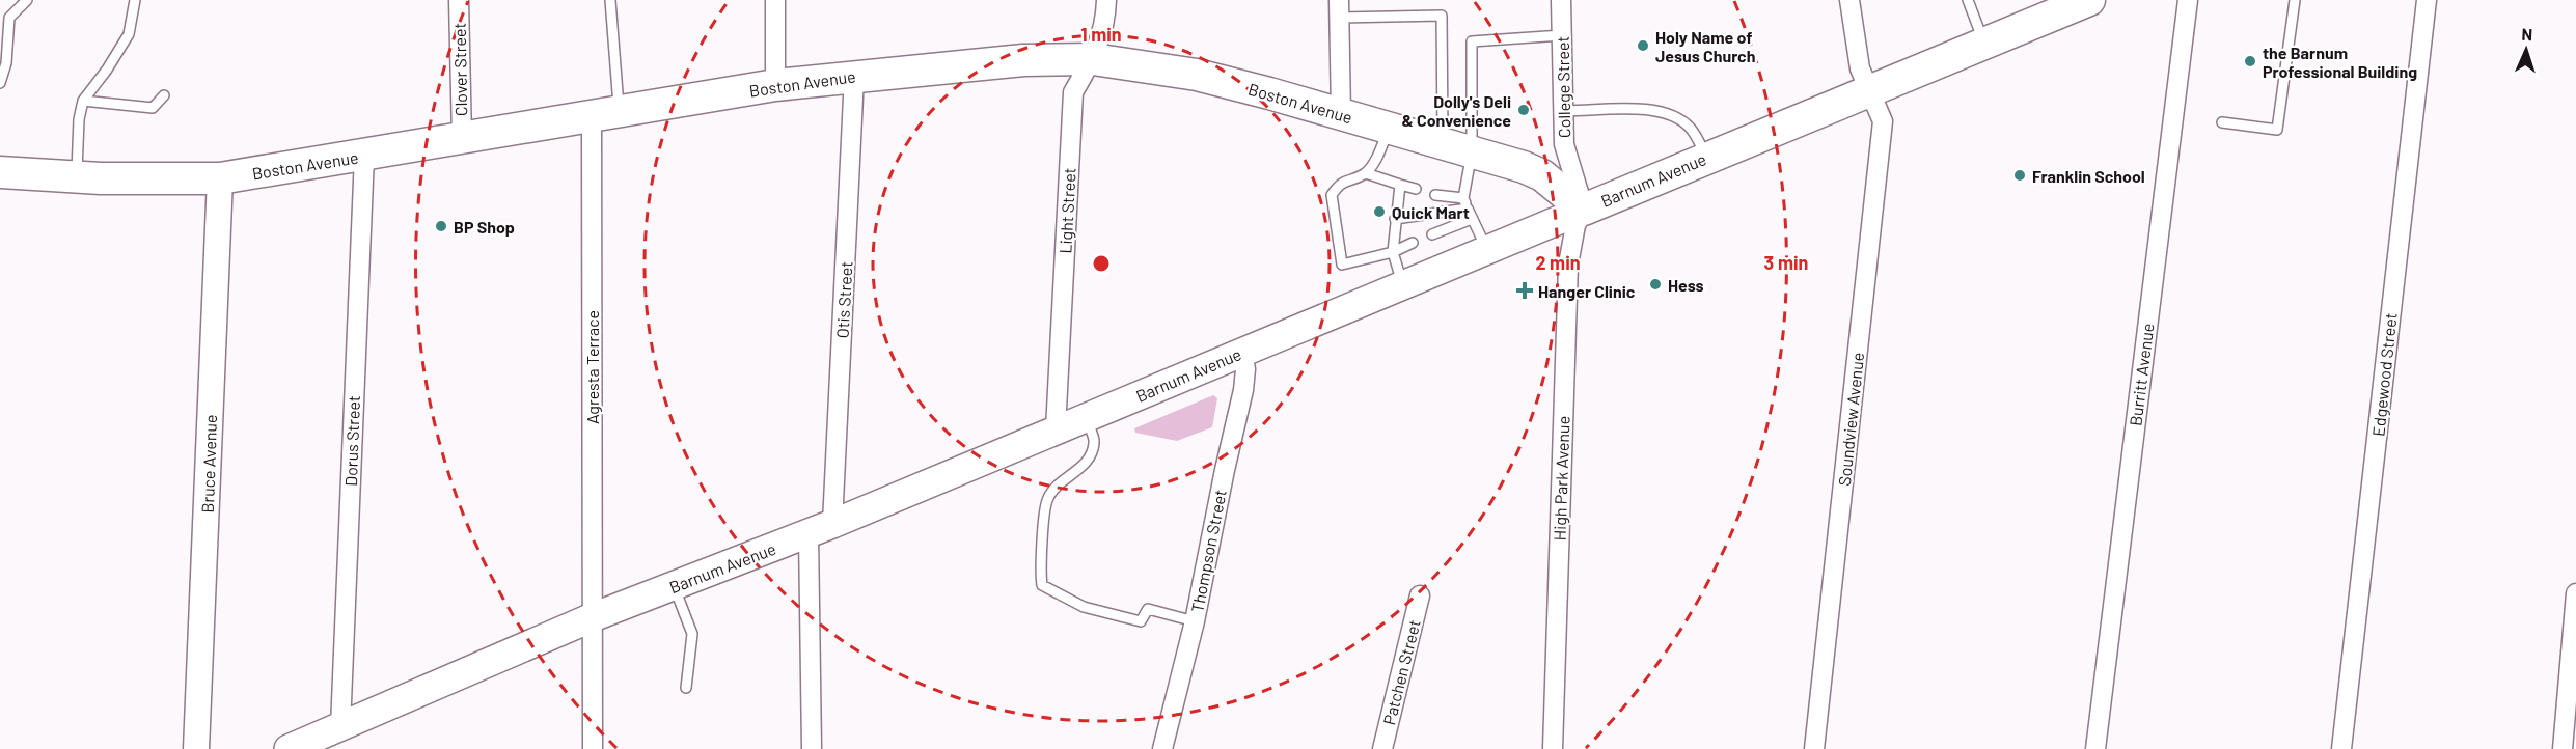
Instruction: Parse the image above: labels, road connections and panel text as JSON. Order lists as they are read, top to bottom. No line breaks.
{"streets":{"main road":["Boston Avenue","Barnum Avenue"],"street":["Clover Street","College Street","Light Street","Otis Street","Agresta Terrace","Burritt Avenue","Edgewood Street","Soundview Avenue","Dorus Street","Bruce Avenue","High Park Avenue","Thompson Street","Patchen Street"]},"crossings":[["Clover Street","Boston Avenue"],["Boston Avenue","College Street"],["Boston Avenue","Barnum Avenue"],["Boston Avenue","Light Street"],["Boston Avenue","Otis Street"],["Boston Avenue","Agresta Terrace"],["Boston Avenue","Dorus Street"],["Boston Avenue","Bruce Avenue"],["Boston Avenue","High Park Avenue"],["College Street","Barnum Avenue"],["College Street","High Park Avenue"],["Barnum Avenue","Light Street"],["Barnum Avenue","Otis Street"],["Barnum Avenue","Agresta Terrace"],["Barnum Avenue","Soundview Avenue"],["Barnum Avenue","Dorus Street"],["Barnum Avenue","High Park Avenue"],["Barnum Avenue","Thompson Street"]],"places":{"other":["Holy Name of Jesus Church","the Barnum Professional Building","Dolly's Deli & Convenience","Franklin School","Quick Mart","BP Shop","Hess"],"health":["Hanger Clinic"]},"north":"top","rings":["1 min","2 min","3 min"]}
